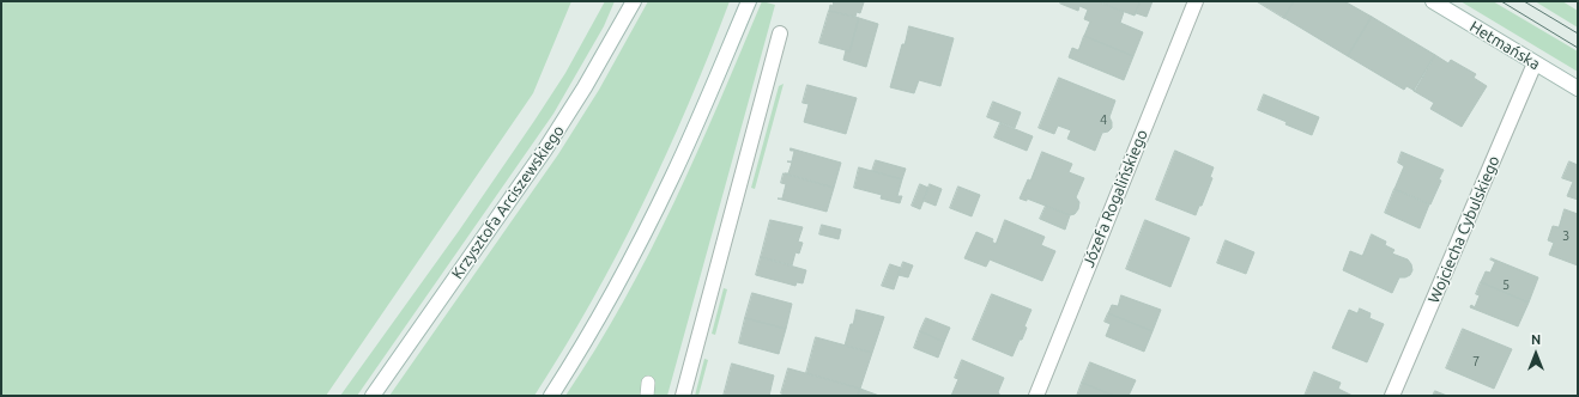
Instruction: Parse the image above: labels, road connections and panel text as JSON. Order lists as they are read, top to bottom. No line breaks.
{"streets":{"street":["Hetmańska","Józefa Rogalińskiego","Krzysztofa Arciszewskiego","Wojciecha Cybulskiego"]},"crossings":[["Hetmańska","Wojciecha Cybulskiego"]],"house_numbers":["4","3","5","7"],"north":"top"}
